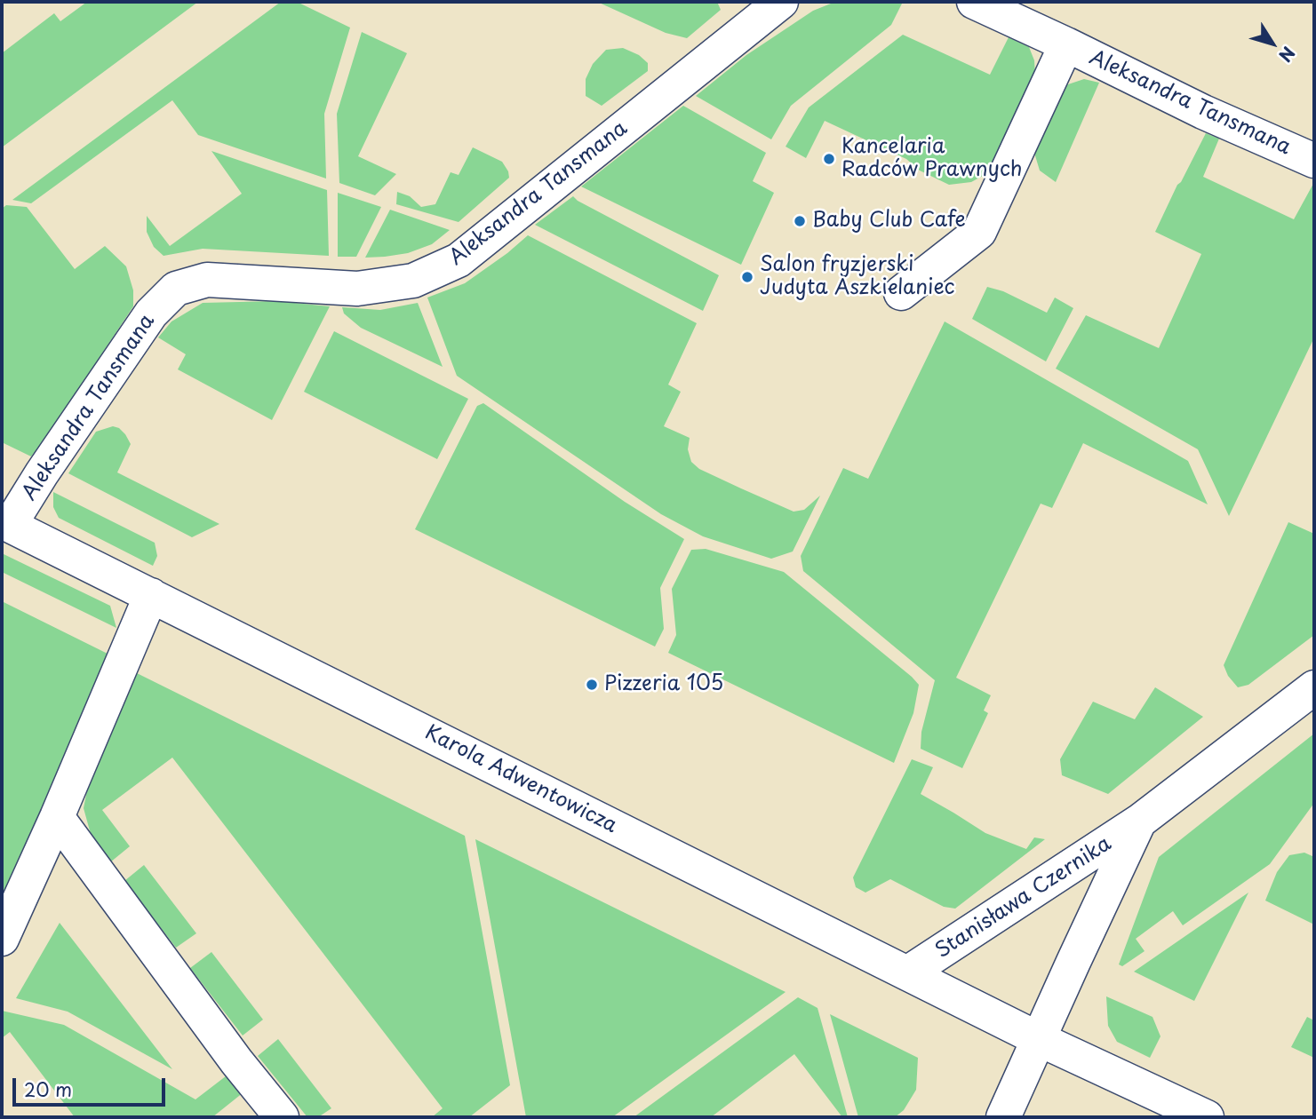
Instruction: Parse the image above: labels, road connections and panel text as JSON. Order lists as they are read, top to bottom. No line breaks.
{"streets":{"street":["Aleksandra Tansmana","Karola Adwentowicza","Stanisława Czernika"]},"crossings":[["Aleksandra Tansmana","Karola Adwentowicza"],["Karola Adwentowicza","Stanisława Czernika"]],"places":["Kancelaria Radców Prawnych","Baby Club Cafe","Salon fryzjerski Judyta Aszkielaniec","Pizzeria 105"],"scale_bar":"20 m","north":"bottom right"}
